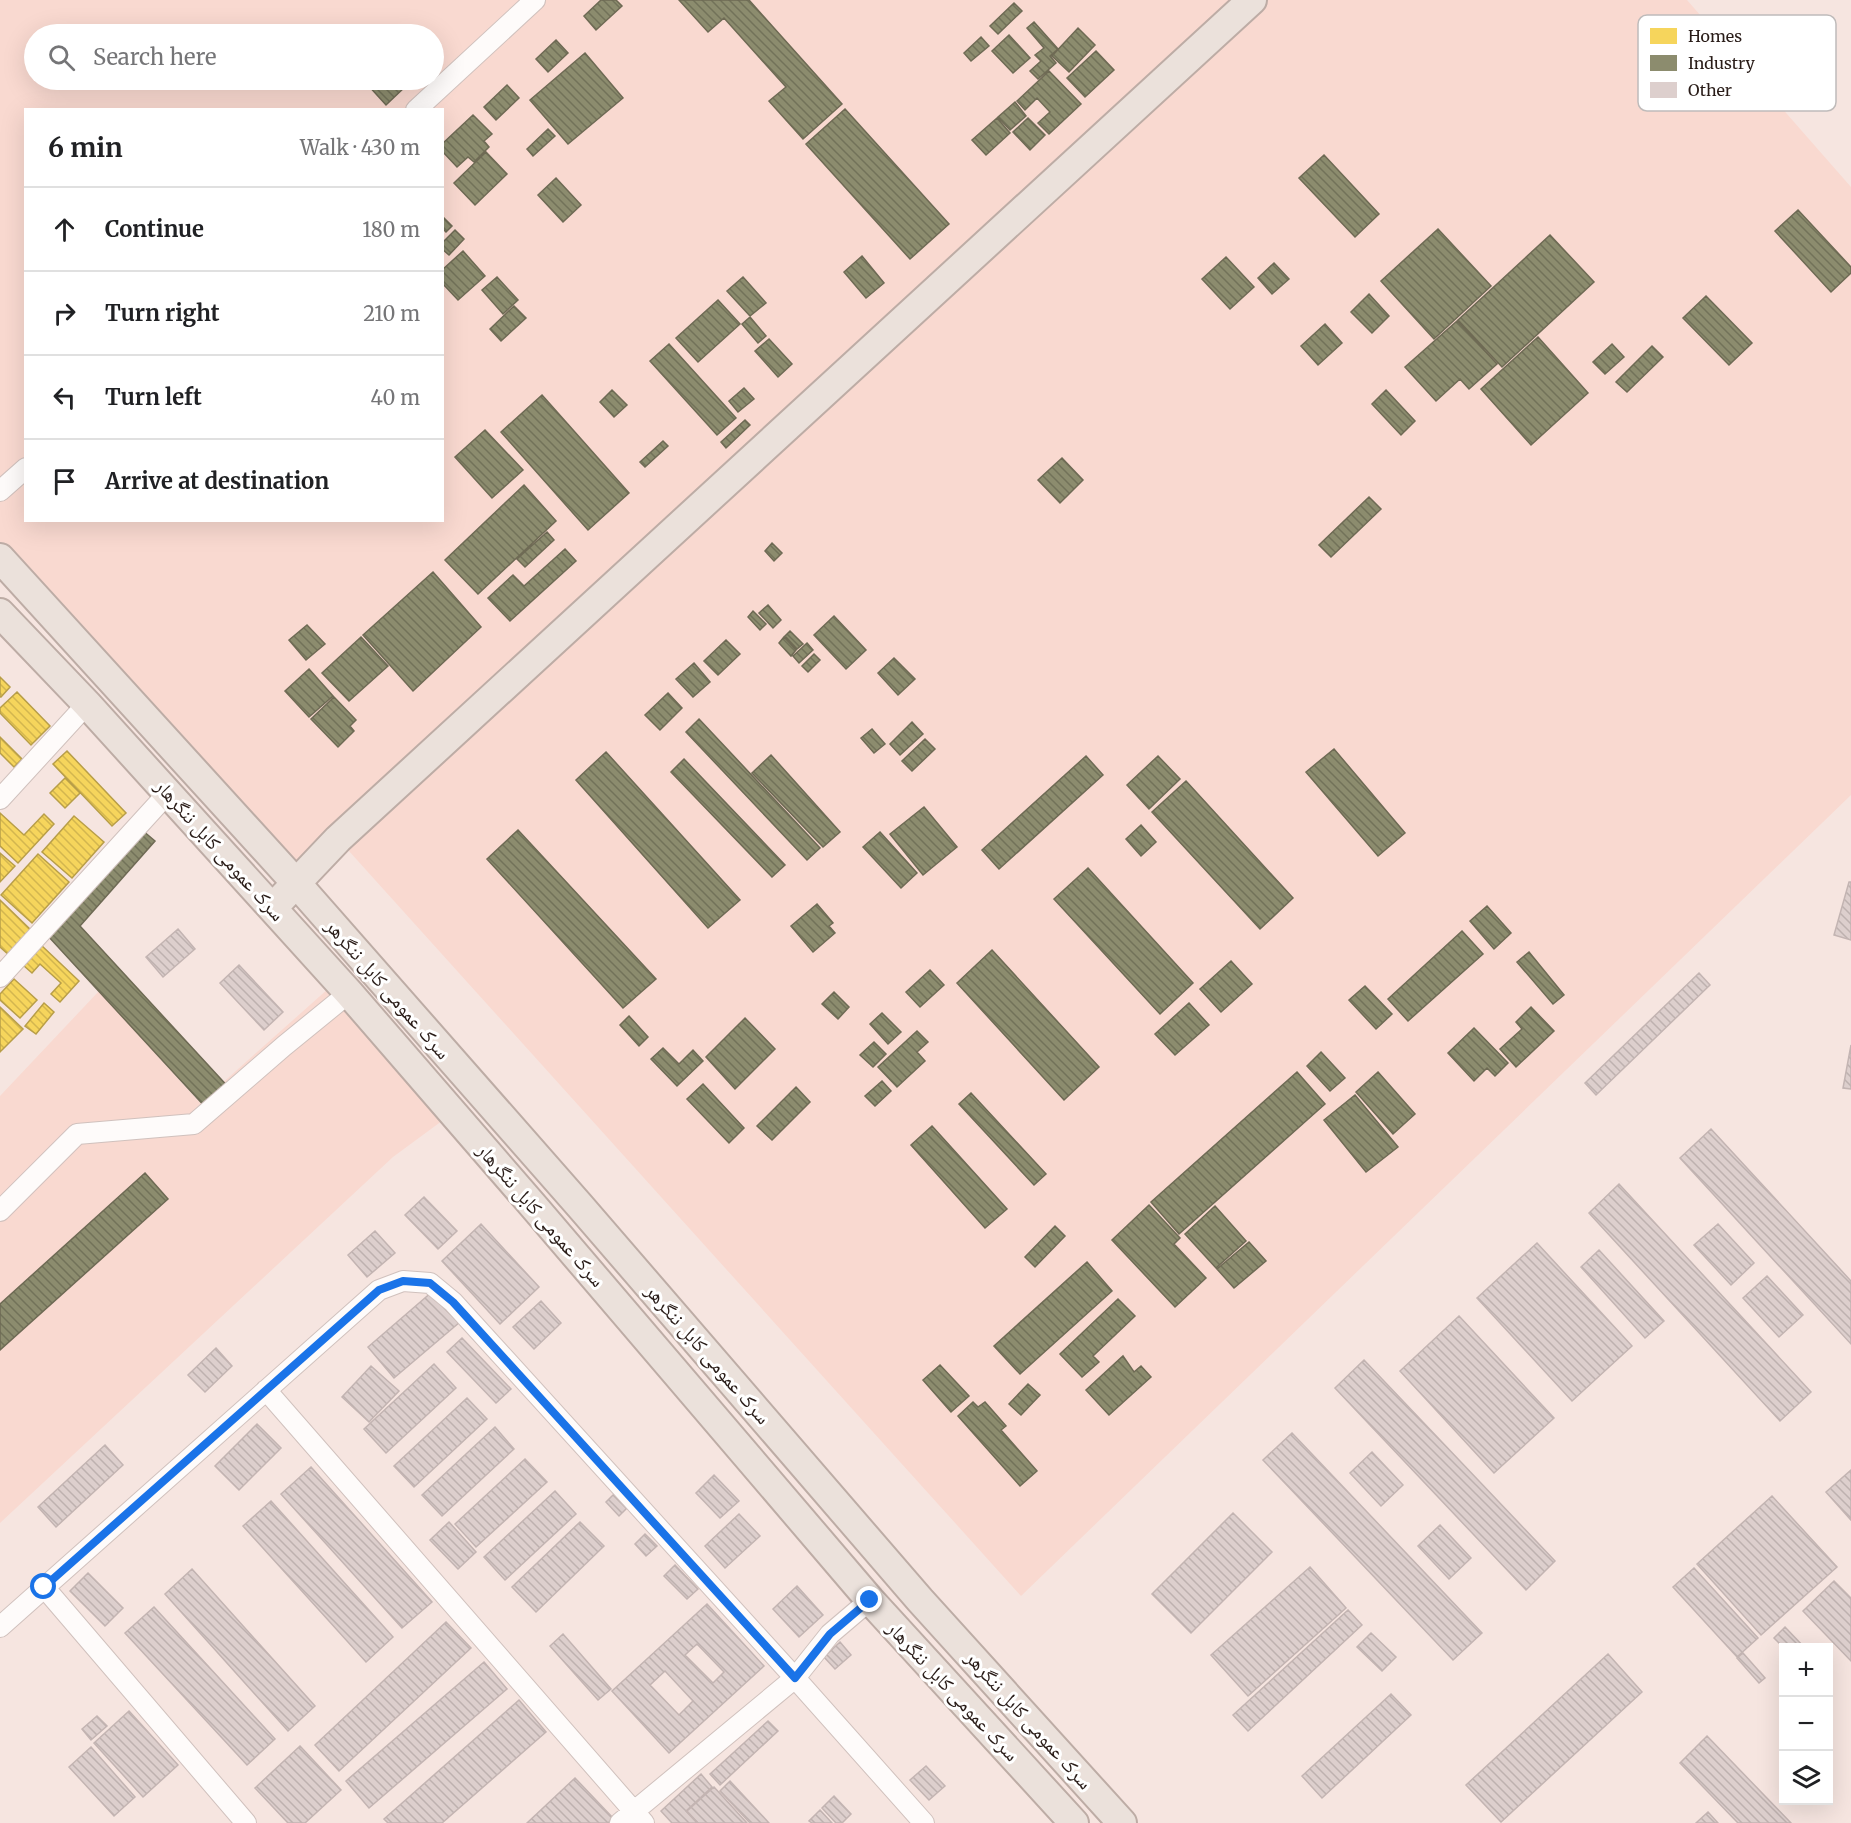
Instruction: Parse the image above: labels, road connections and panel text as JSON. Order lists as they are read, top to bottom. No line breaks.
{"streets":{"highway":["سرک عمومی کابل ننگرهار","سرک عمومی کابل ننگرهر"]},"crossings":[["سرک عمومی کابل ننگرهار","سرک عمومی کابل ننگرهر"]],"legend":["Homes","Industry","Other"],"page":{"search":"Search here","heading":["6 min","Walk · 430 m"],"list":[["Continue","180 m"],["Turn right","210 m"],["Turn left","40 m"],"Arrive at destination"],"map_buttons":["+","−"]}}
